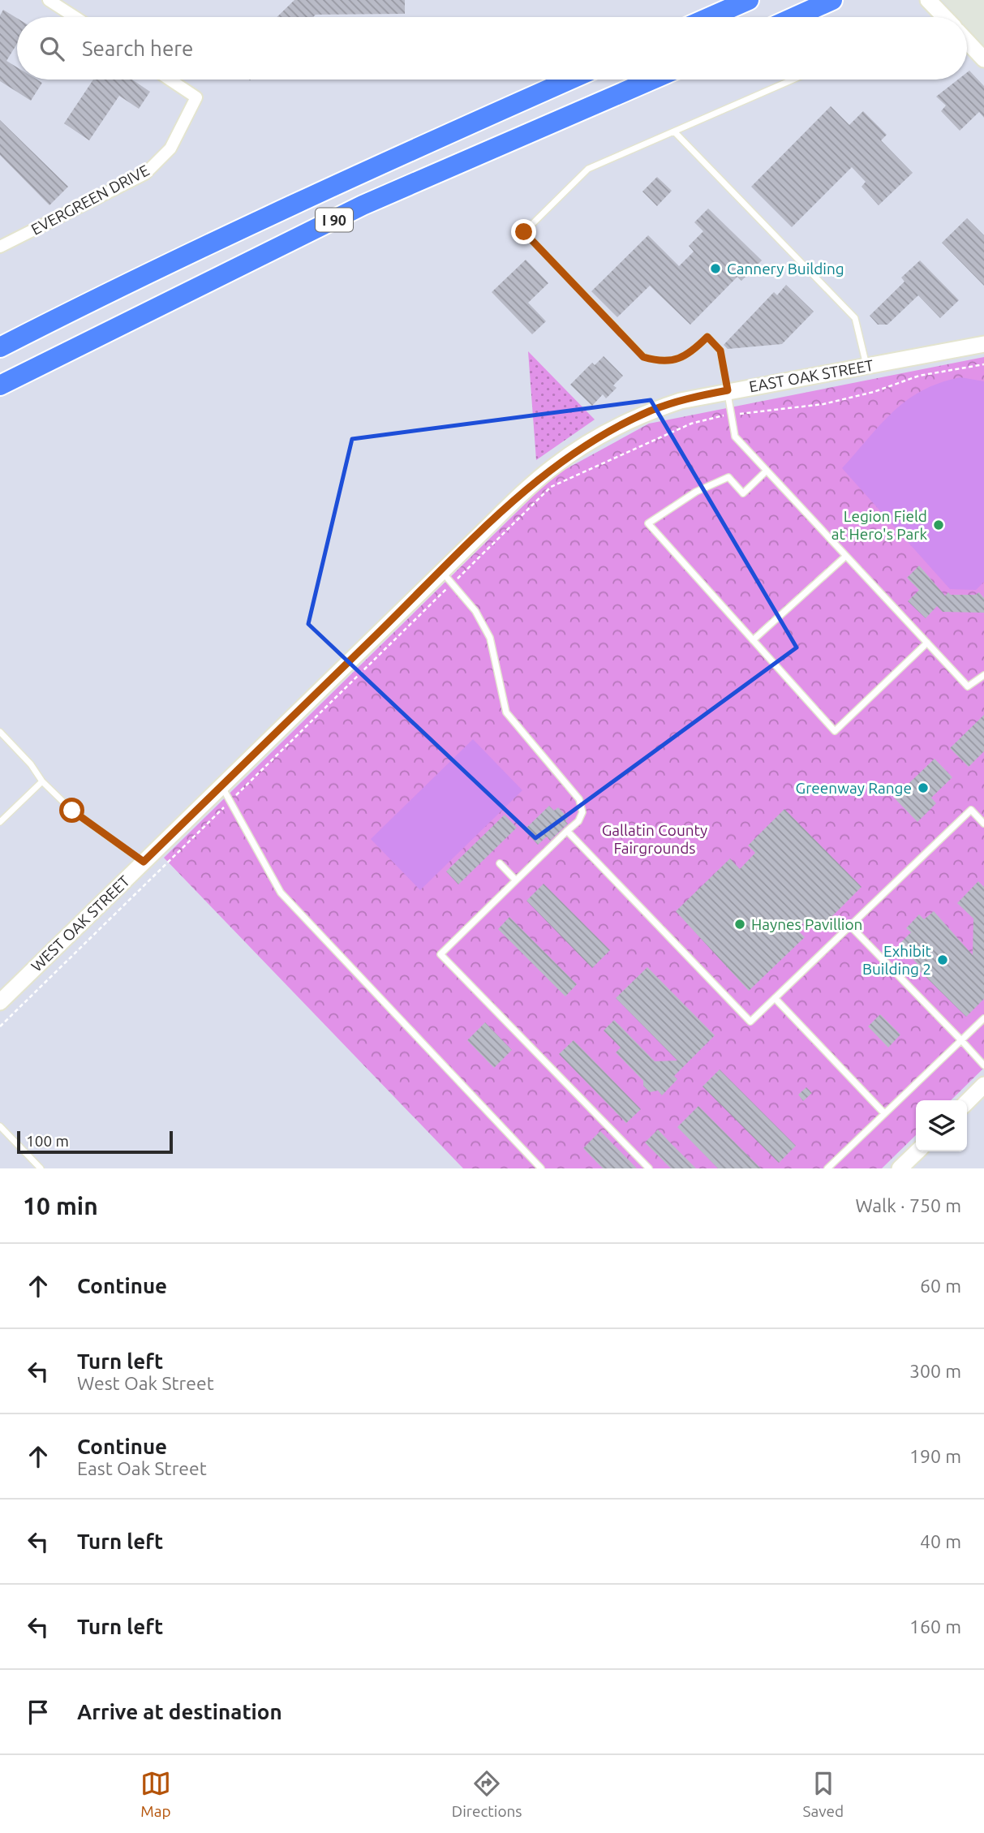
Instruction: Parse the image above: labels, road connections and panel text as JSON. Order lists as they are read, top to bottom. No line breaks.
{"streets":{"highway":["I 90"],"street":["EVERGREEN DRIVE","EAST OAK STREET","WEST OAK STREET"]},"crossings":[["EAST OAK STREET","WEST OAK STREET"]],"parks":["Gallatin County Fairgrounds"],"places":["Cannery Building","Legion Field at Hero's Park","Greenway Range","Haynes Pavillion","Exhibit Building 2"],"scale_bar":"100 m","page":{"search":"Search here","scale":"100 m","heading":["10 min","Walk · 750 m"],"list":[["Continue","60 m"],["Turn left","West Oak Street","300 m"],["Continue","East Oak Street","190 m"],["Turn left","40 m"],["Turn left","160 m"],"Arrive at destination"],"nav":["Map","Directions","Saved"]}}
